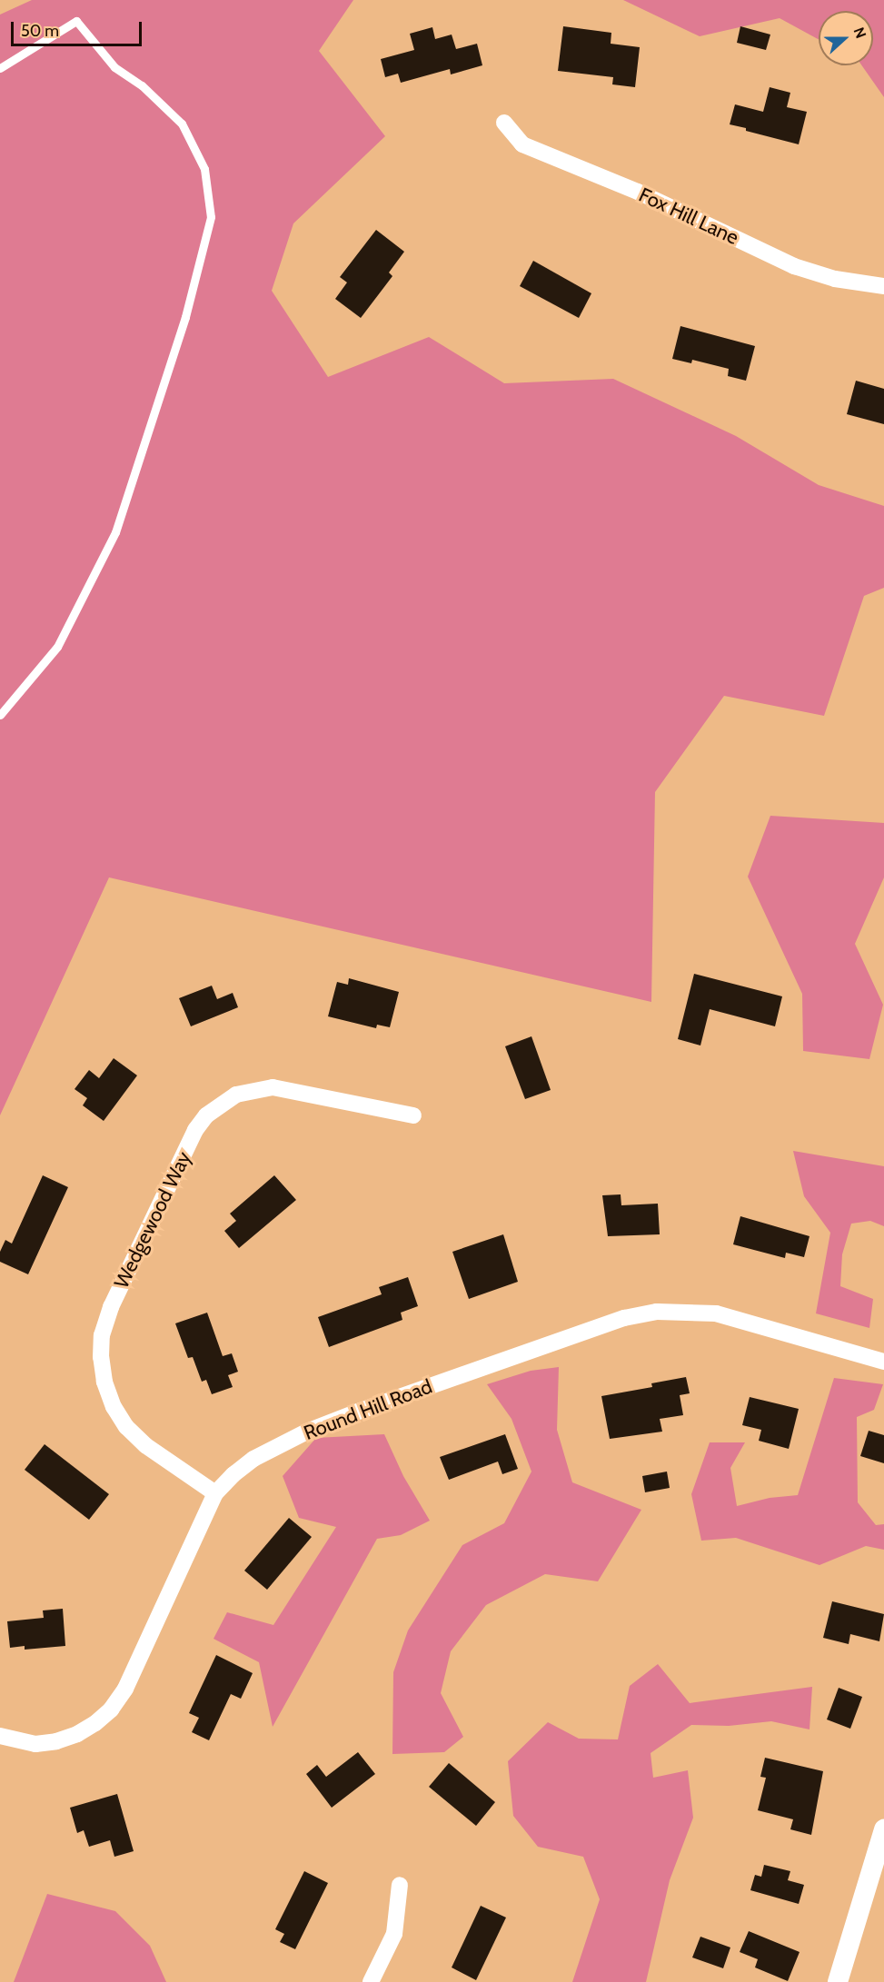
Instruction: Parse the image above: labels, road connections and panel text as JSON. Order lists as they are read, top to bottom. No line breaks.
{"streets":{"street":["Fox Hill Lane","Wedgewood Way","Round Hill Road"]},"crossings":[["Wedgewood Way","Round Hill Road"]],"scale_bar":"50 m","north":"right"}
